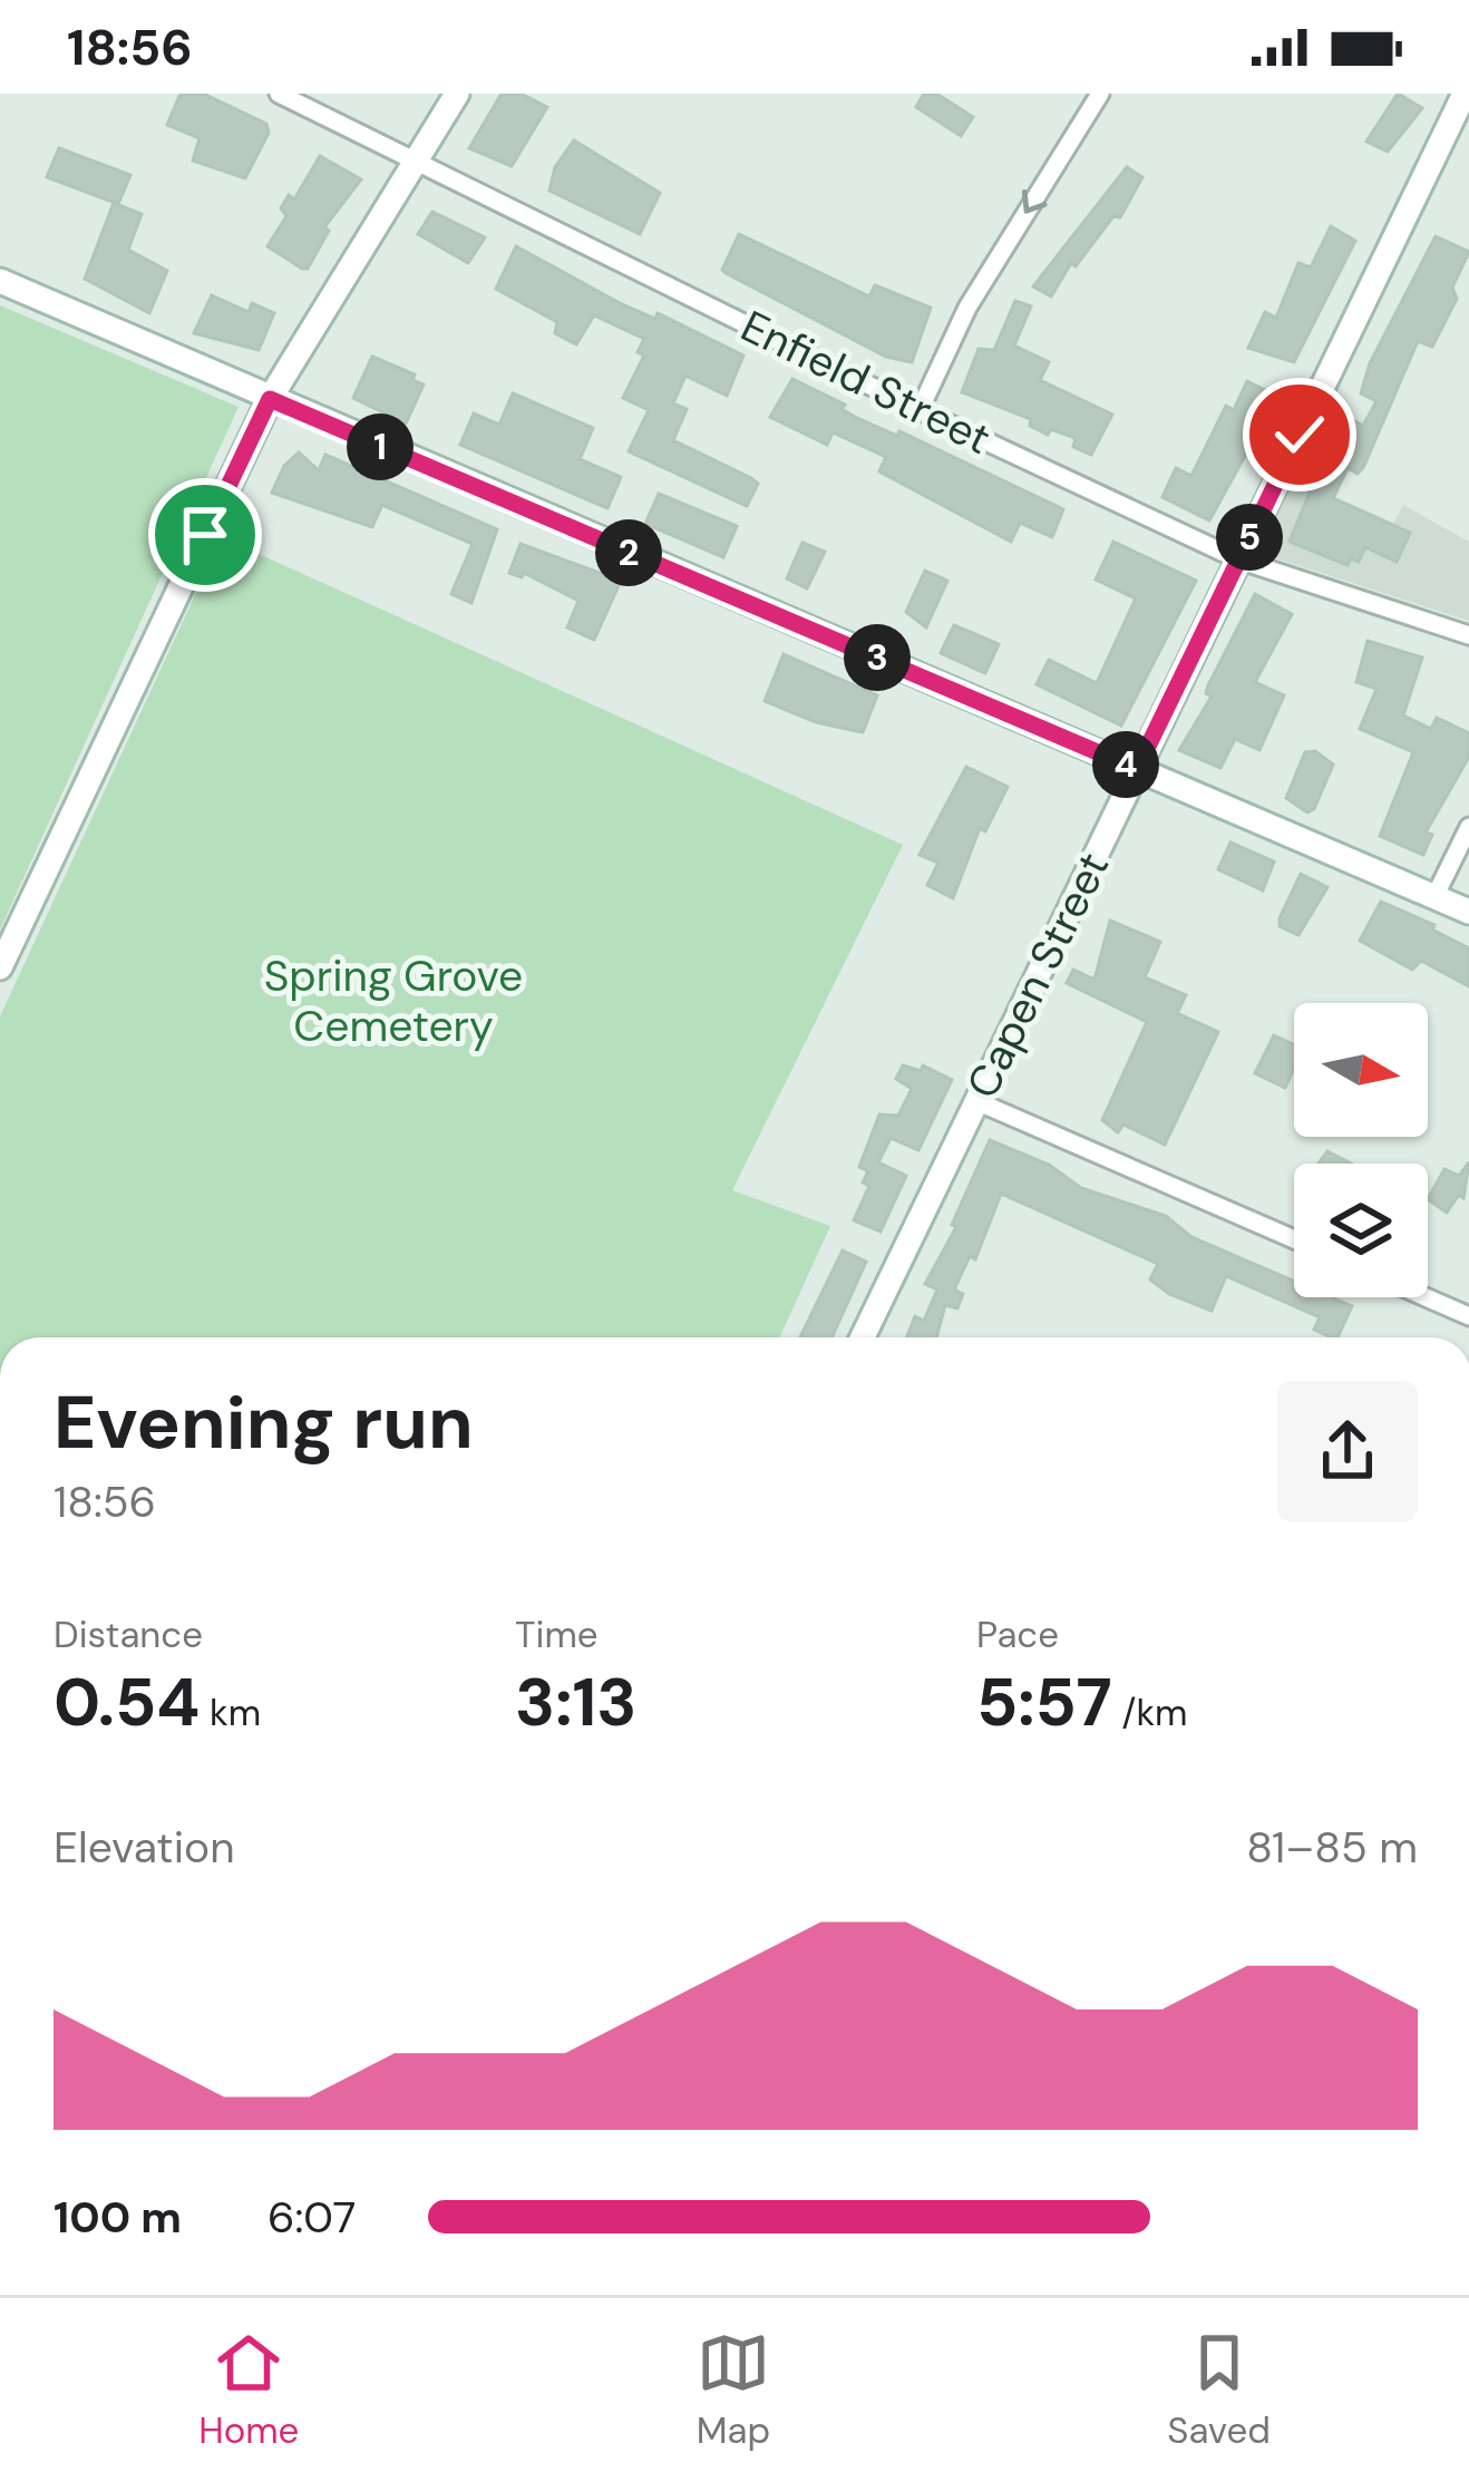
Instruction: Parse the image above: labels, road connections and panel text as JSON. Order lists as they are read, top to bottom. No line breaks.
{"streets":{"street":["Enfield Street","Capen Street"]},"crossings":[["Enfield Street","Capen Street"]],"parks":["Spring Grove Cemetery"],"north":"right","page":{"status":"18:56","pins":["1","5","2","3","4"],"heading":["Evening run","18:56"],"stats":[["Distance","0.54 km"],["Time","3:13"],["Pace","5:57 /km"]],"chart":["Elevation","81–85 m"],"list":[{"name":"100 m","note":"6:07"}],"tabs":["Home","Map","Saved"]}}
